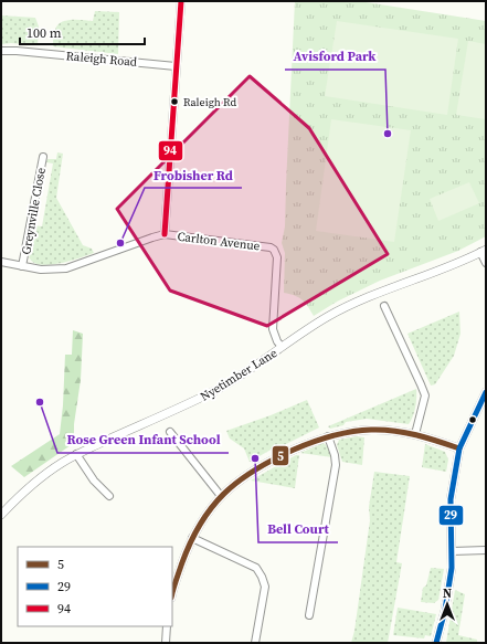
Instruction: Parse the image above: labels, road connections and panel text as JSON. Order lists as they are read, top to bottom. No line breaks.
{"streets":{"street":["Raleigh Road","Greynville Close","Carlton Avenue","Nyetimber Lane"]},"crossings":[["Raleigh Road","Carlton Avenue"],["Carlton Avenue","Nyetimber Lane"]],"places":["Raleigh Rd","Avisford Park","Frobisher Rd","Rose Green Infant School","Bell Court"],"lines":["transit line 94","transit line 29","transit line 5"],"legend":["5","29","94"],"scale_bar":"100 m","north":"top"}
